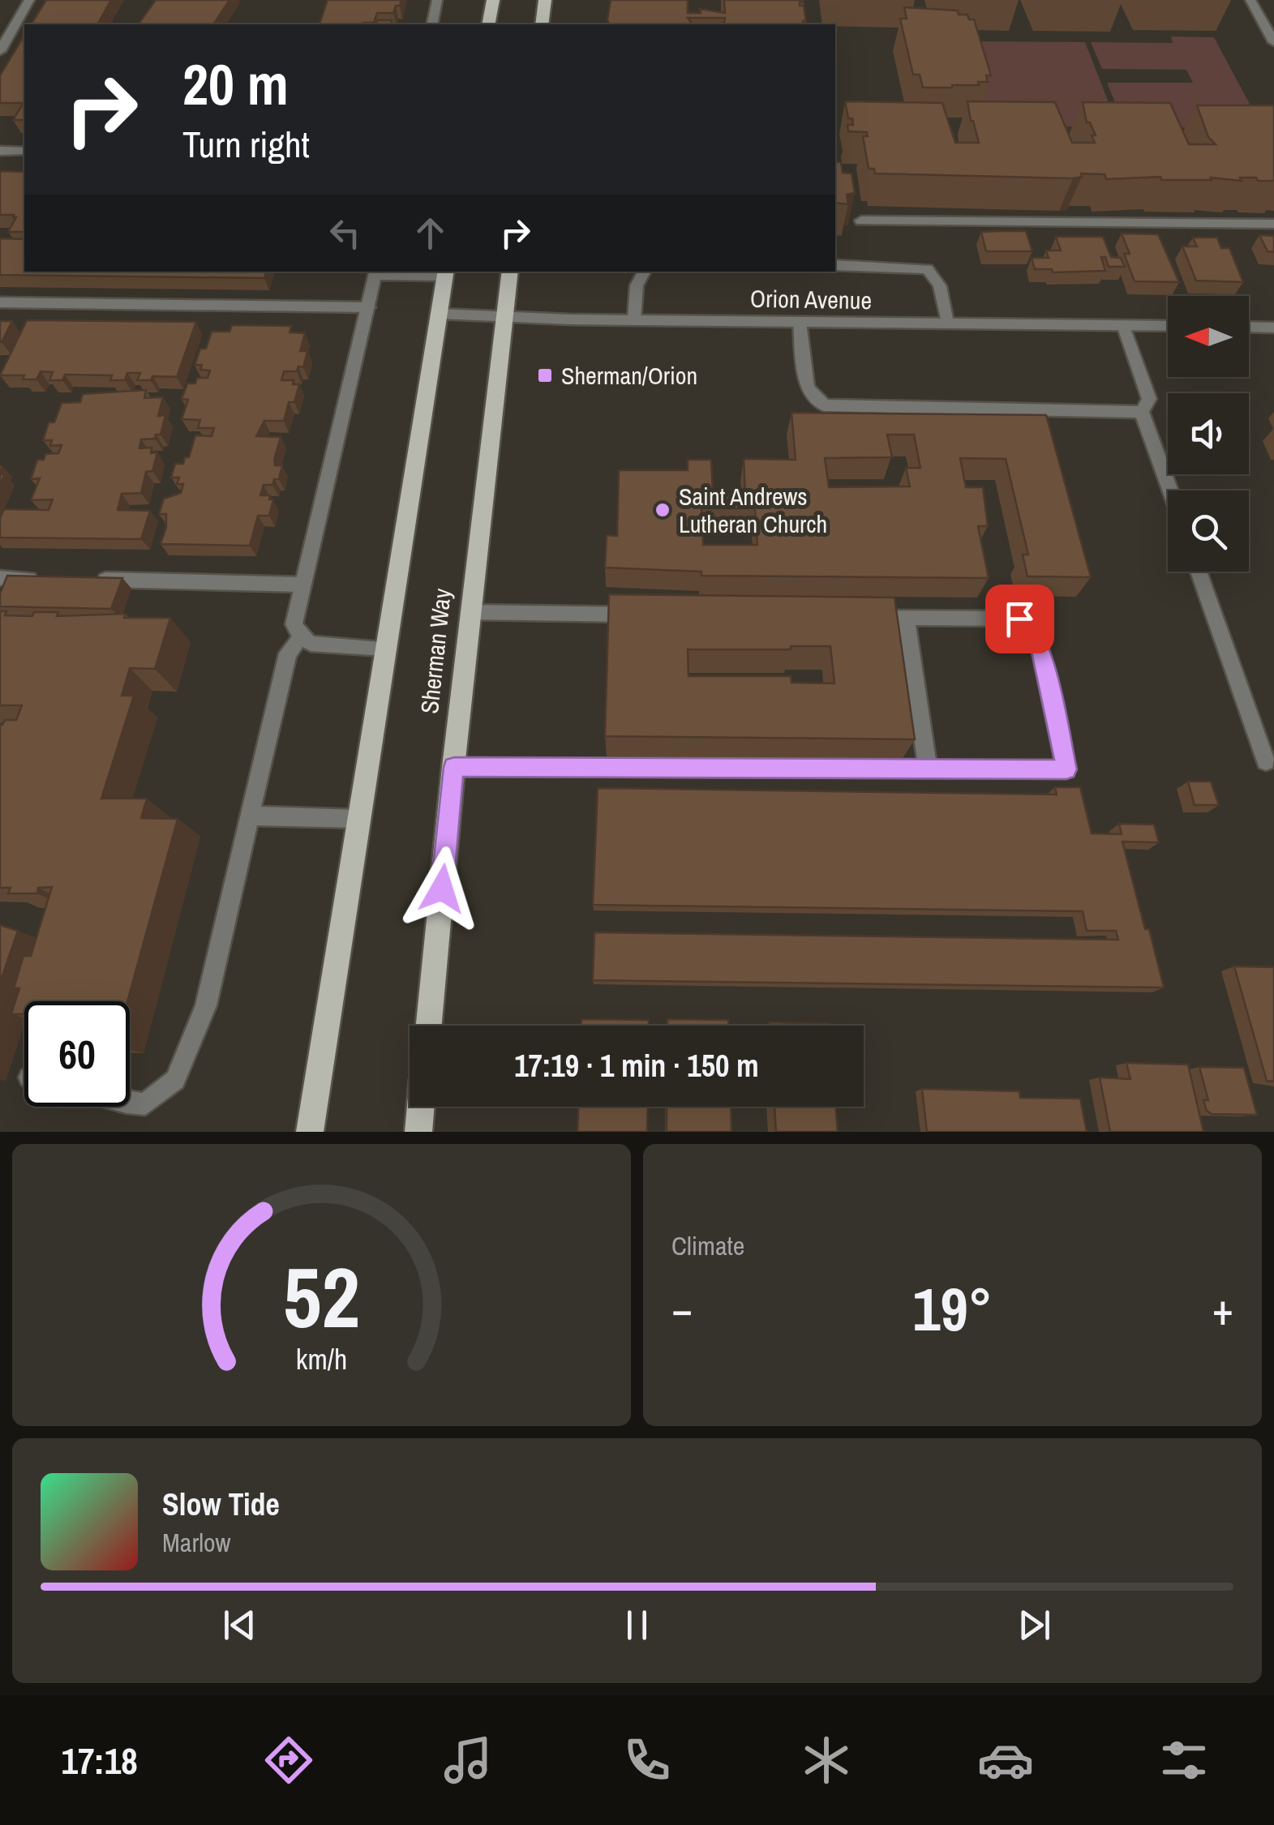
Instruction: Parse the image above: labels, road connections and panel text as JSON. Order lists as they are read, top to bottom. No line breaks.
{"streets":{"main road":["Sherman Way"],"street":["Orion Avenue"]},"crossings":[["Orion Avenue","Sherman Way"]],"places":{"transit":["Sherman/Orion"],"other":["Saint Andrews Lutheran Church"]},"north":"left","page":{"turn":["20 m","Turn right"],"limit":"60","trip":"17:19 · 1 min · 150 m","tile":"Climate","heat":["−","19°","+"],"song":["Slow Tide","Marlow"],"tabs":"17:18","gauge":["52","km/h"]}}
